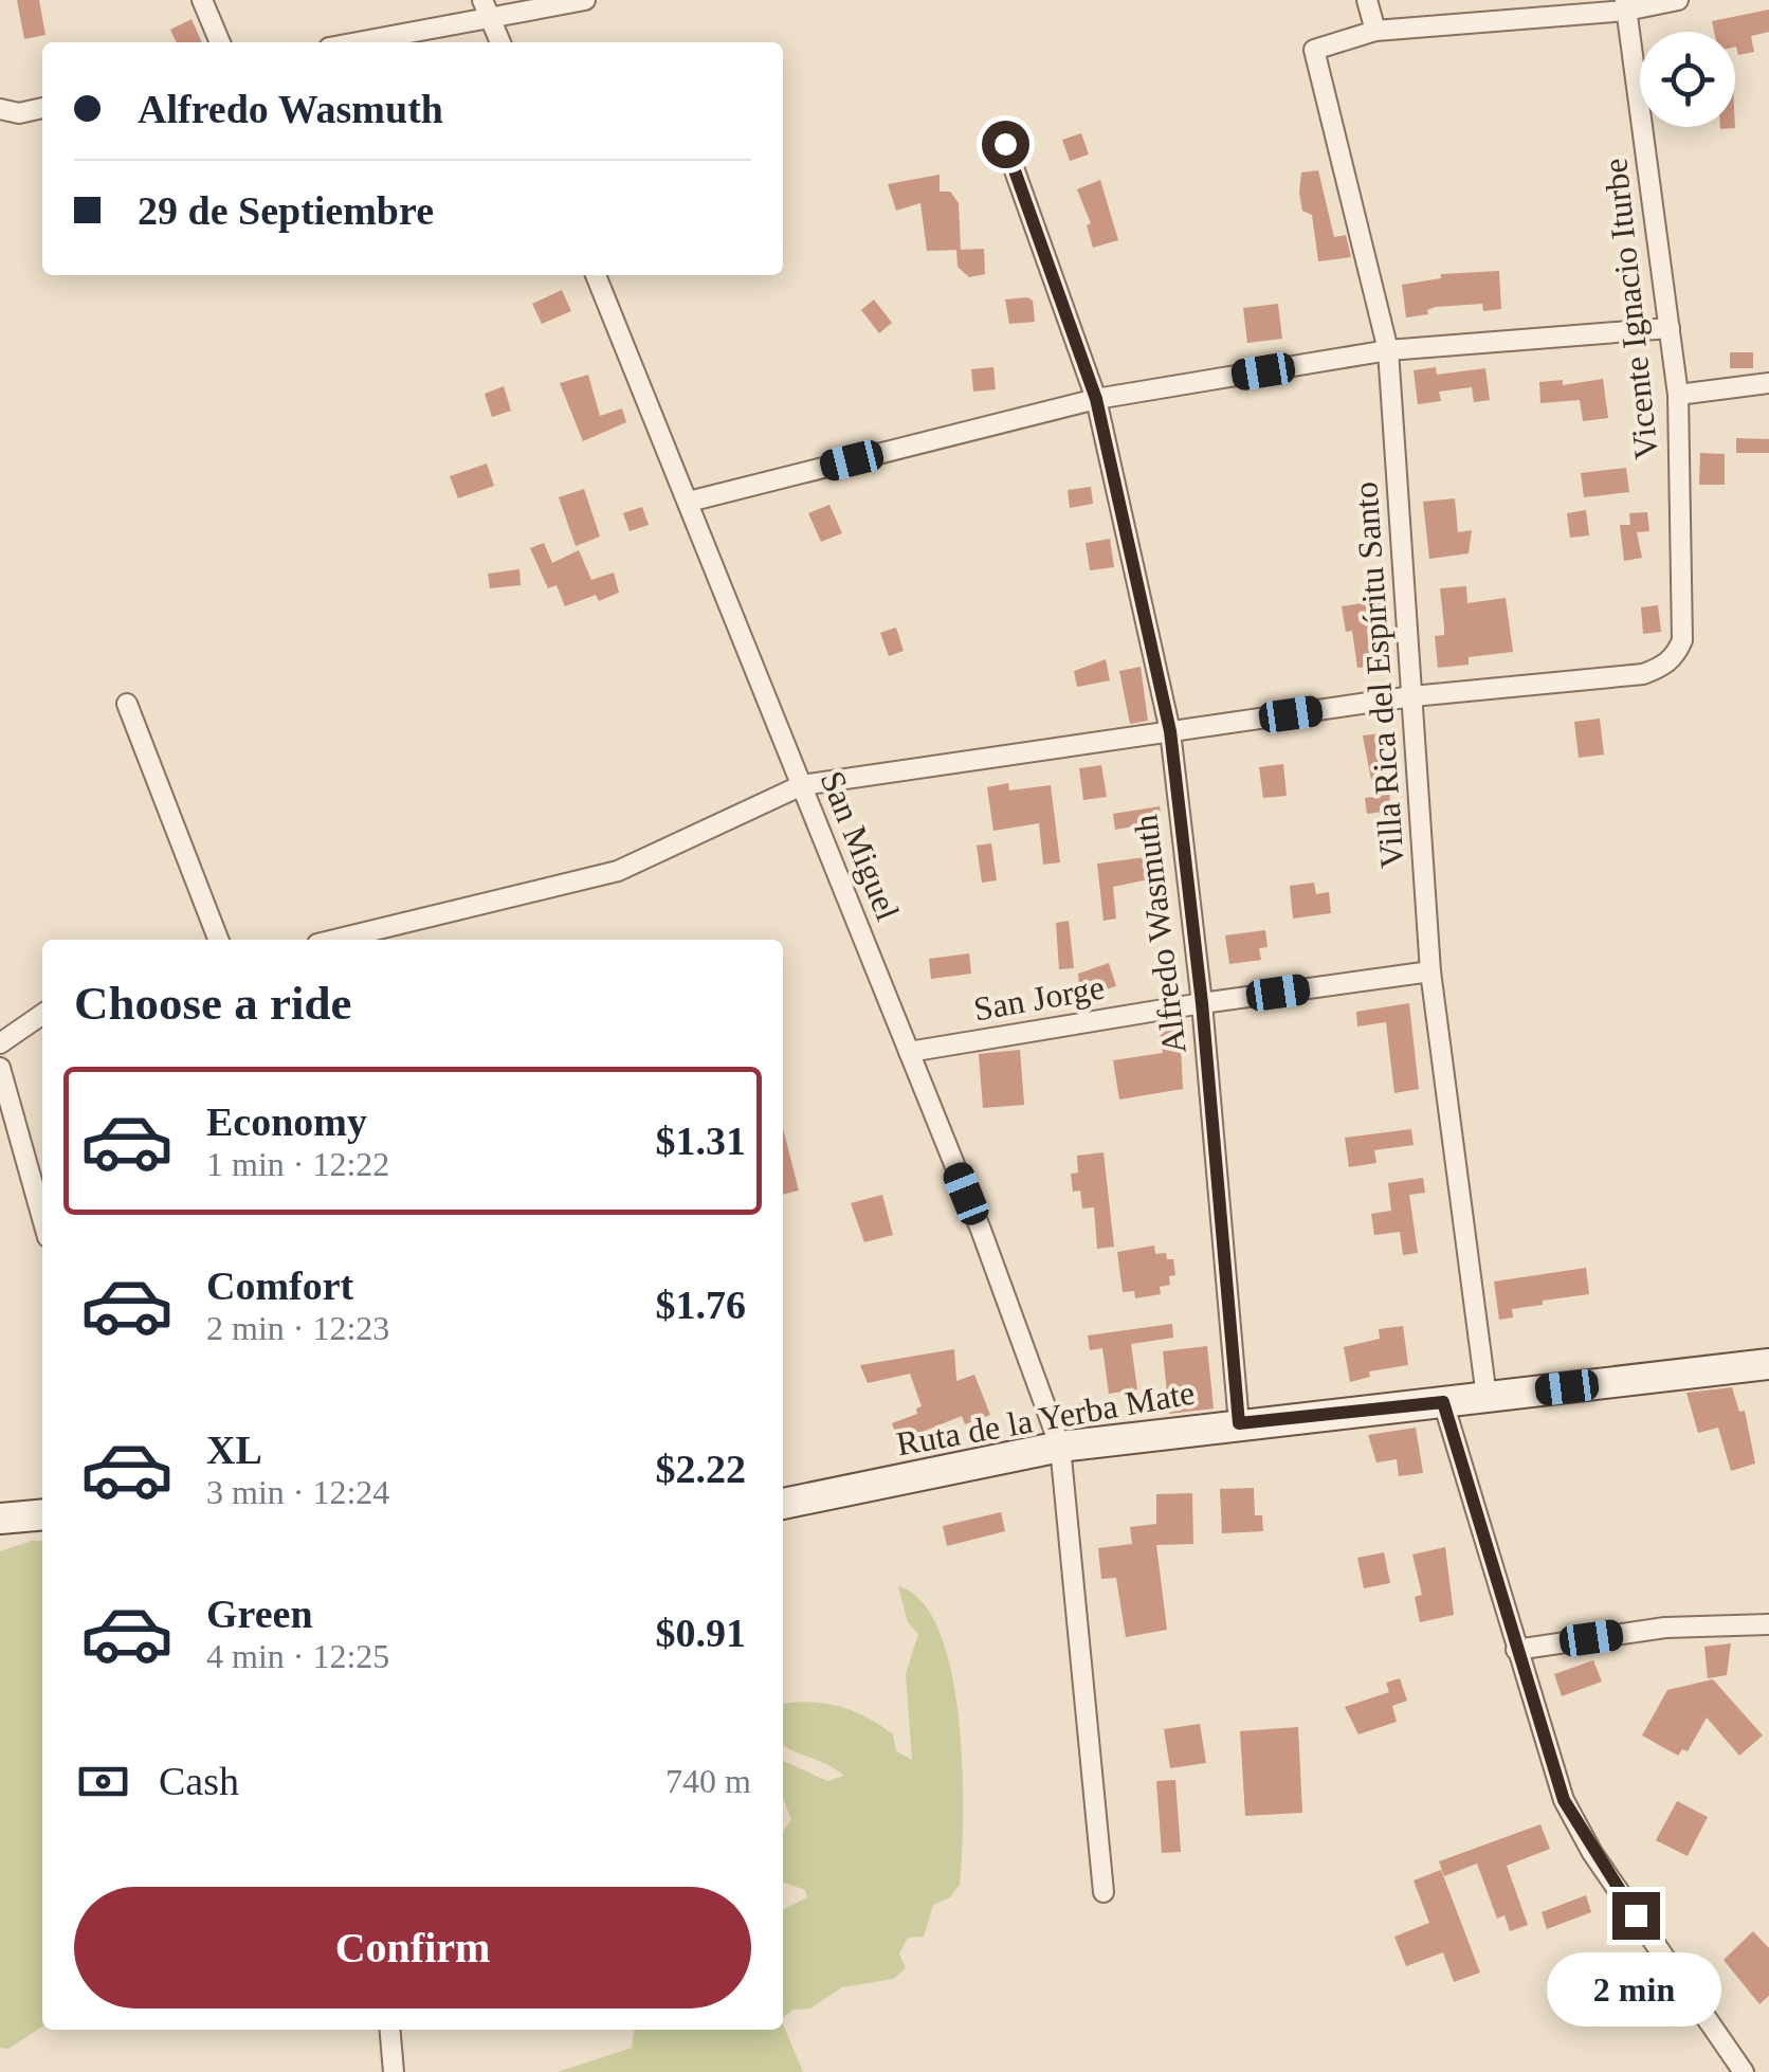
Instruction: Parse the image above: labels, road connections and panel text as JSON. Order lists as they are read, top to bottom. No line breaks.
{"streets":{"main road":["Ruta de la Yerba Mate"],"street":["Vicente Ignacio Iturbe","Villa Rica del Espíritu Santo","San Miguel","Alfredo Wasmuth","San Jorge"]},"crossings":[["Vicente Ignacio Iturbe","Villa Rica del Espíritu Santo"],["Villa Rica del Espíritu Santo","San Jorge"],["Villa Rica del Espíritu Santo","Ruta de la Yerba Mate"],["San Miguel","San Jorge"],["San Miguel","Ruta de la Yerba Mate"],["Alfredo Wasmuth","San Jorge"],["Alfredo Wasmuth","Ruta de la Yerba Mate"]],"page":{"banner":["Alfredo Wasmuth","29 de Septiembre"],"heading":"Choose a ride","list":[{"name":"Economy","note":"1 min · 12:22","value":"$1.31"},{"name":"Comfort","note":"2 min · 12:23","value":"$1.76"},{"name":"XL","note":"3 min · 12:24","value":"$2.22"},{"name":"Green","note":"4 min · 12:25","value":"$0.91"}],"pay":["Cash","740 m"],"buttons":"Confirm","bubble":"2 min"}}
